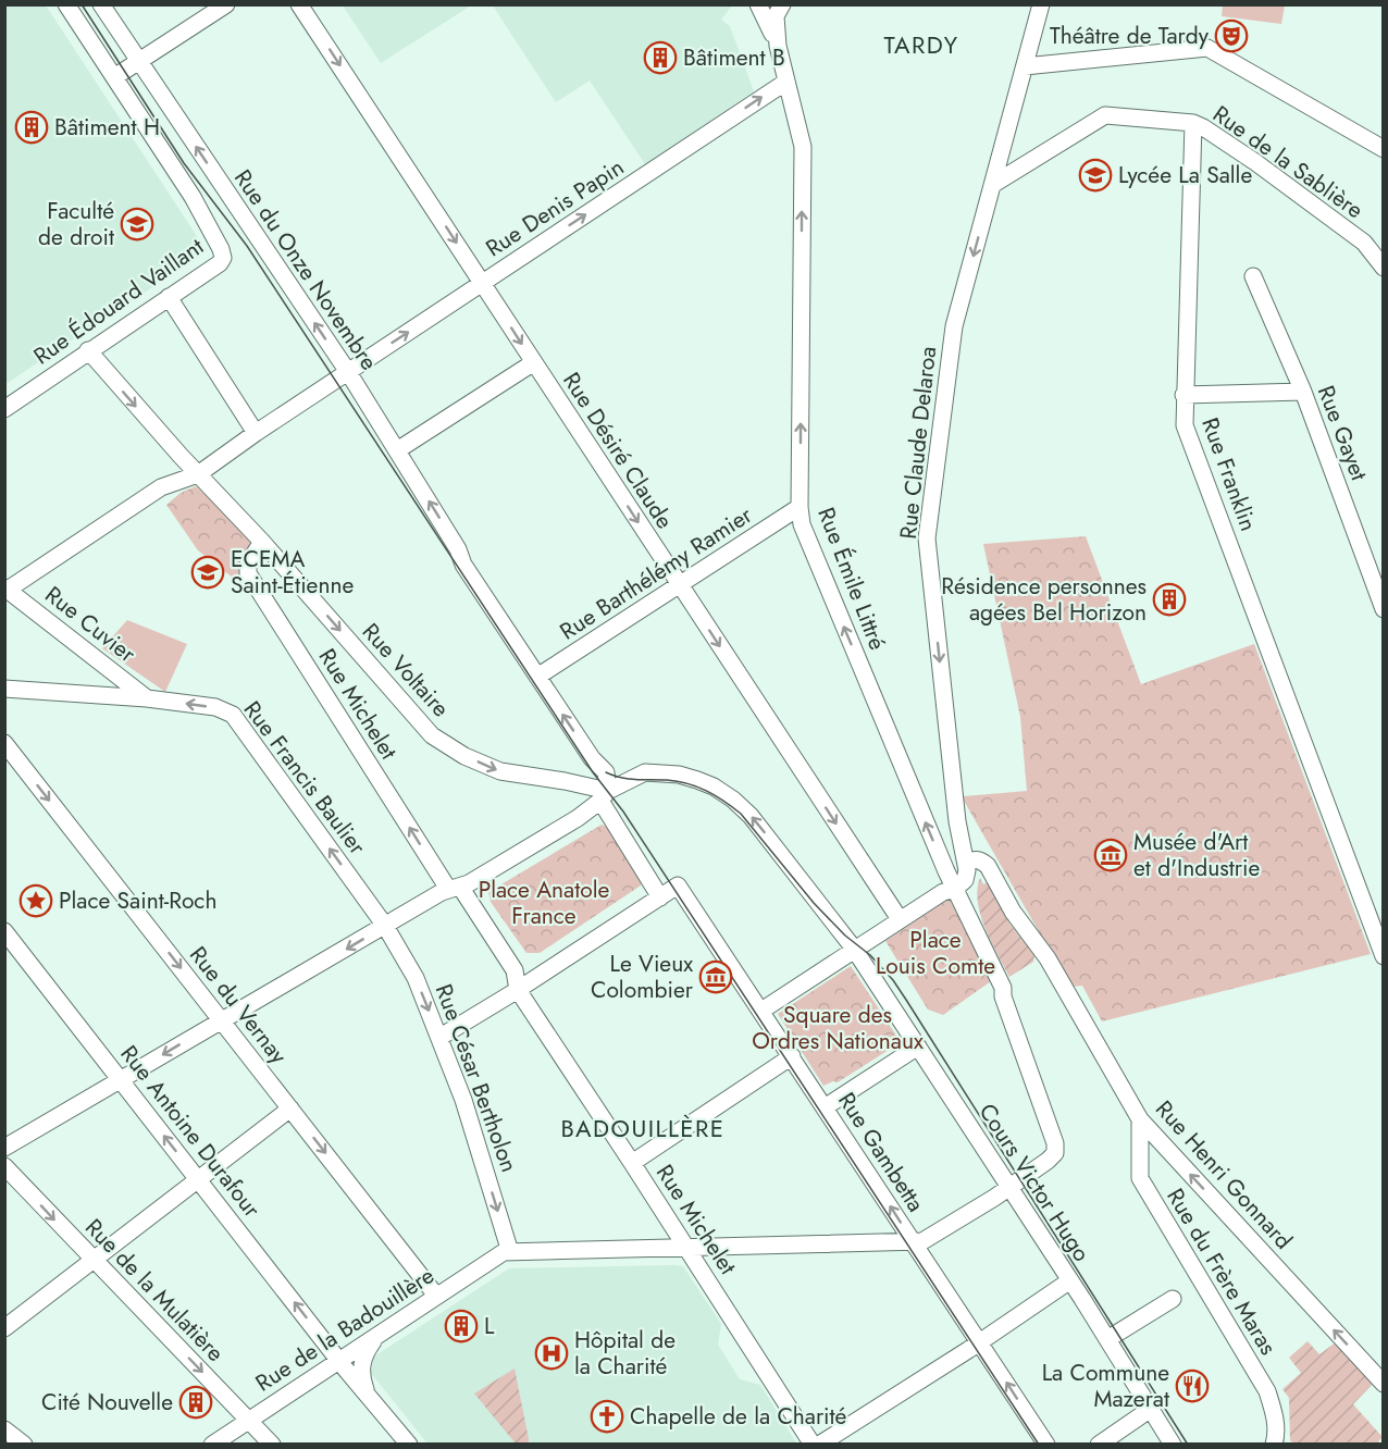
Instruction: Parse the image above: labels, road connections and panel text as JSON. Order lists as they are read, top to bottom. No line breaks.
{"streets":{"street":["Rue de la Sablière","Rue Denis Papin","Rue du Onze Novembre","Rue Édouard Vaillant","Rue Gayet","Rue Claude Delaroa","Rue Désiré Claude","Rue Franklin","Rue Barthélémy Ramier","Rue Émile Littré","Rue Cuvier","Rue Voltaire","Rue Michelet","Rue Francis Baulier","Rue du Vernay","Rue César Bertholon","Rue Antoine Durafour","Rue Gambetta","Rue Henri Gonnard","Cours Victor Hugo","Rue du Frère Maras","Rue de la Mulatière","Rue de la Badouillère"]},"crossings":[["Rue de la Sablière","Rue Franklin"],["Rue Denis Papin","Rue du Onze Novembre"],["Rue Denis Papin","Rue Désiré Claude"],["Rue Denis Papin","Rue Émile Littré"],["Rue Denis Papin","Rue Cuvier"],["Rue Denis Papin","Rue Voltaire"],["Rue du Onze Novembre","Rue Barthélémy Ramier"],["Rue du Onze Novembre","Rue Voltaire"],["Rue du Onze Novembre","Cours Victor Hugo"],["Rue Édouard Vaillant","Rue Voltaire"],["Rue Claude Delaroa","Rue Henri Gonnard"],["Rue Désiré Claude","Rue Barthélémy Ramier"],["Rue Barthélémy Ramier","Rue Émile Littré"],["Rue Cuvier","Rue Francis Baulier"],["Rue Voltaire","Rue Michelet"],["Rue Voltaire","Cours Victor Hugo"],["Rue Francis Baulier","Rue César Bertholon"],["Rue du Vernay","Rue de la Badouillère"],["Rue César Bertholon","Rue de la Badouillère"],["Rue Antoine Durafour","Rue de la Badouillère"],["Rue Henri Gonnard","Rue du Frère Maras"],["Rue de la Mulatière","Rue de la Badouillère"]],"one_way":["Rue du Onze Novembre","Rue Claude Delaroa","Rue Désiré Claude","Rue Émile Littré","Rue Voltaire","Rue Michelet","Rue Francis Baulier","Rue du Vernay","Rue César Bertholon","Rue Antoine Durafour","Rue Gambetta","Rue Henri Gonnard","Rue de la Mulatière"],"districts":["TARDY","BADOUILLÈRE"],"parks":["Place Anatole France","Place Louis Comte","Square des Ordres Nationaux"],"places":{"theatre":["Théâtre de Tardy"],"building":["Bâtiment B","Bâtiment H","Résidence personnes agées Bel Horizon","L","Cité Nouvelle"],"school or university":["Lycée La Salle","Faculté de droit","ECEMA Saint-Étienne"],"museum":["Musée d'Art et d'Industrie","Le Vieux Colombier"],"place":["Place Saint-Roch"],"hospital":["Hôpital de la Charité"],"restaurant":["La Commune Mazerat"],"church":["Chapelle de la Charité"]}}
